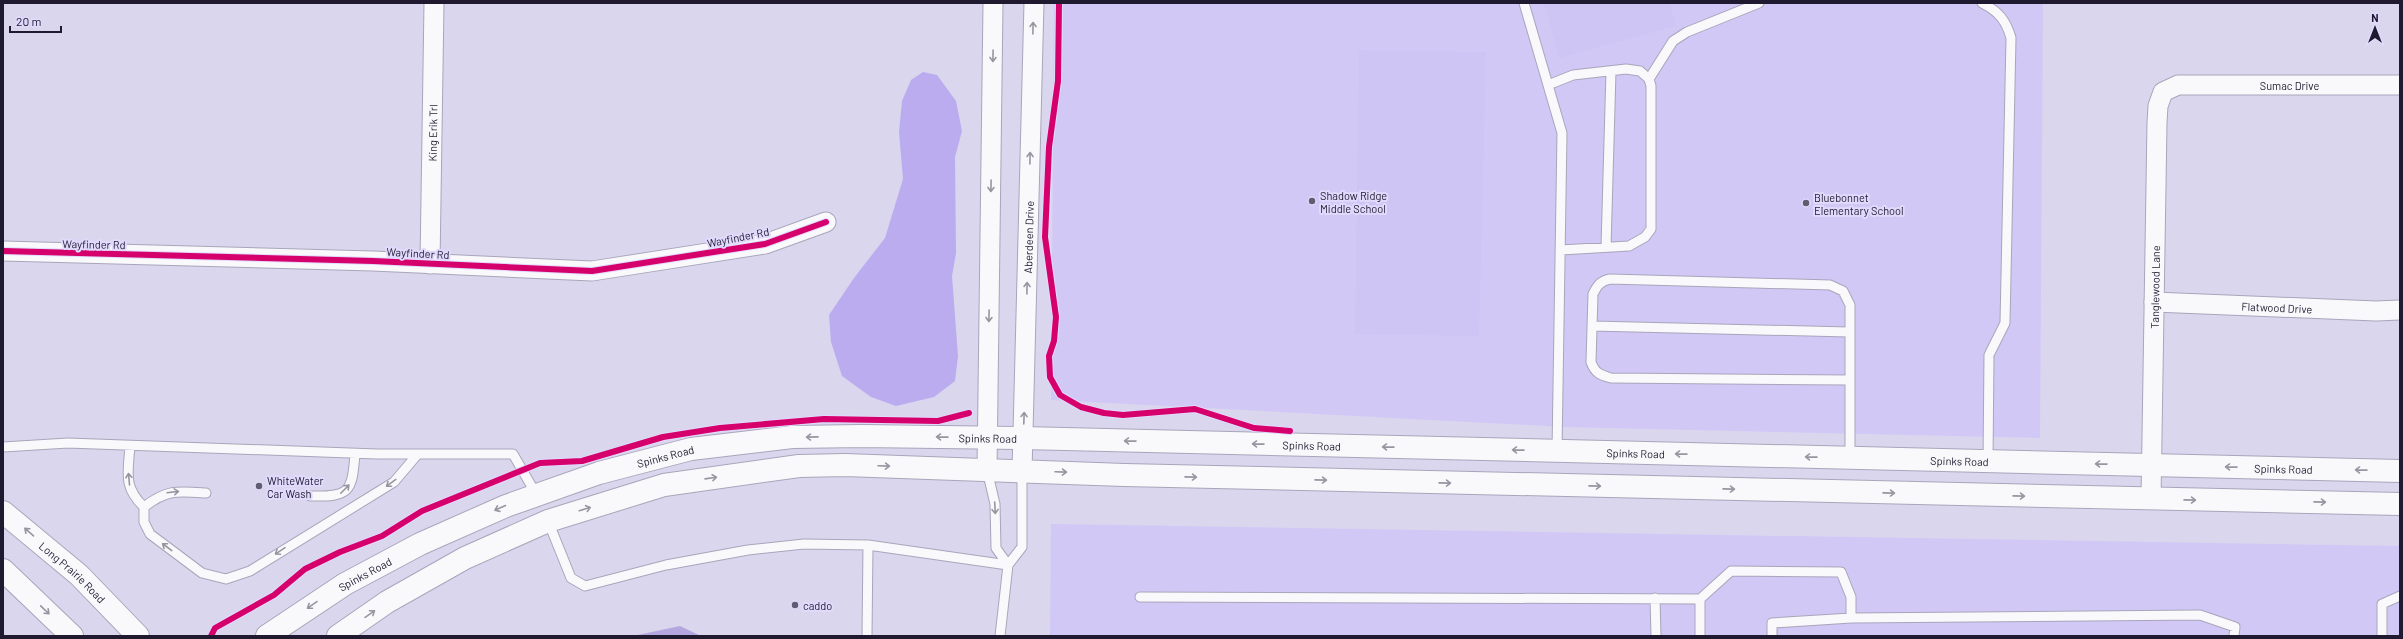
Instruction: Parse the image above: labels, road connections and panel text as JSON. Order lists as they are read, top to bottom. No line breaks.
{"streets":{"main road":["Spinks Road","Long Prairie Road"],"street":["Sumac Drive","King Erik Trl","Wayfinder Rd","Aberdeen Drive","Tanglewood Lane","Flatwood Drive"]},"crossings":[["Sumac Drive","Tanglewood Lane"],["King Erik Trl","Wayfinder Rd"],["Aberdeen Drive","Spinks Road"],["Tanglewood Lane","Flatwood Drive"],["Tanglewood Lane","Spinks Road"]],"places":["Shadow Ridge Middle School","Bluebonnet Elementary School","WhiteWater Car Wash","caddo"],"scale_bar":"20 m","north":"top"}
